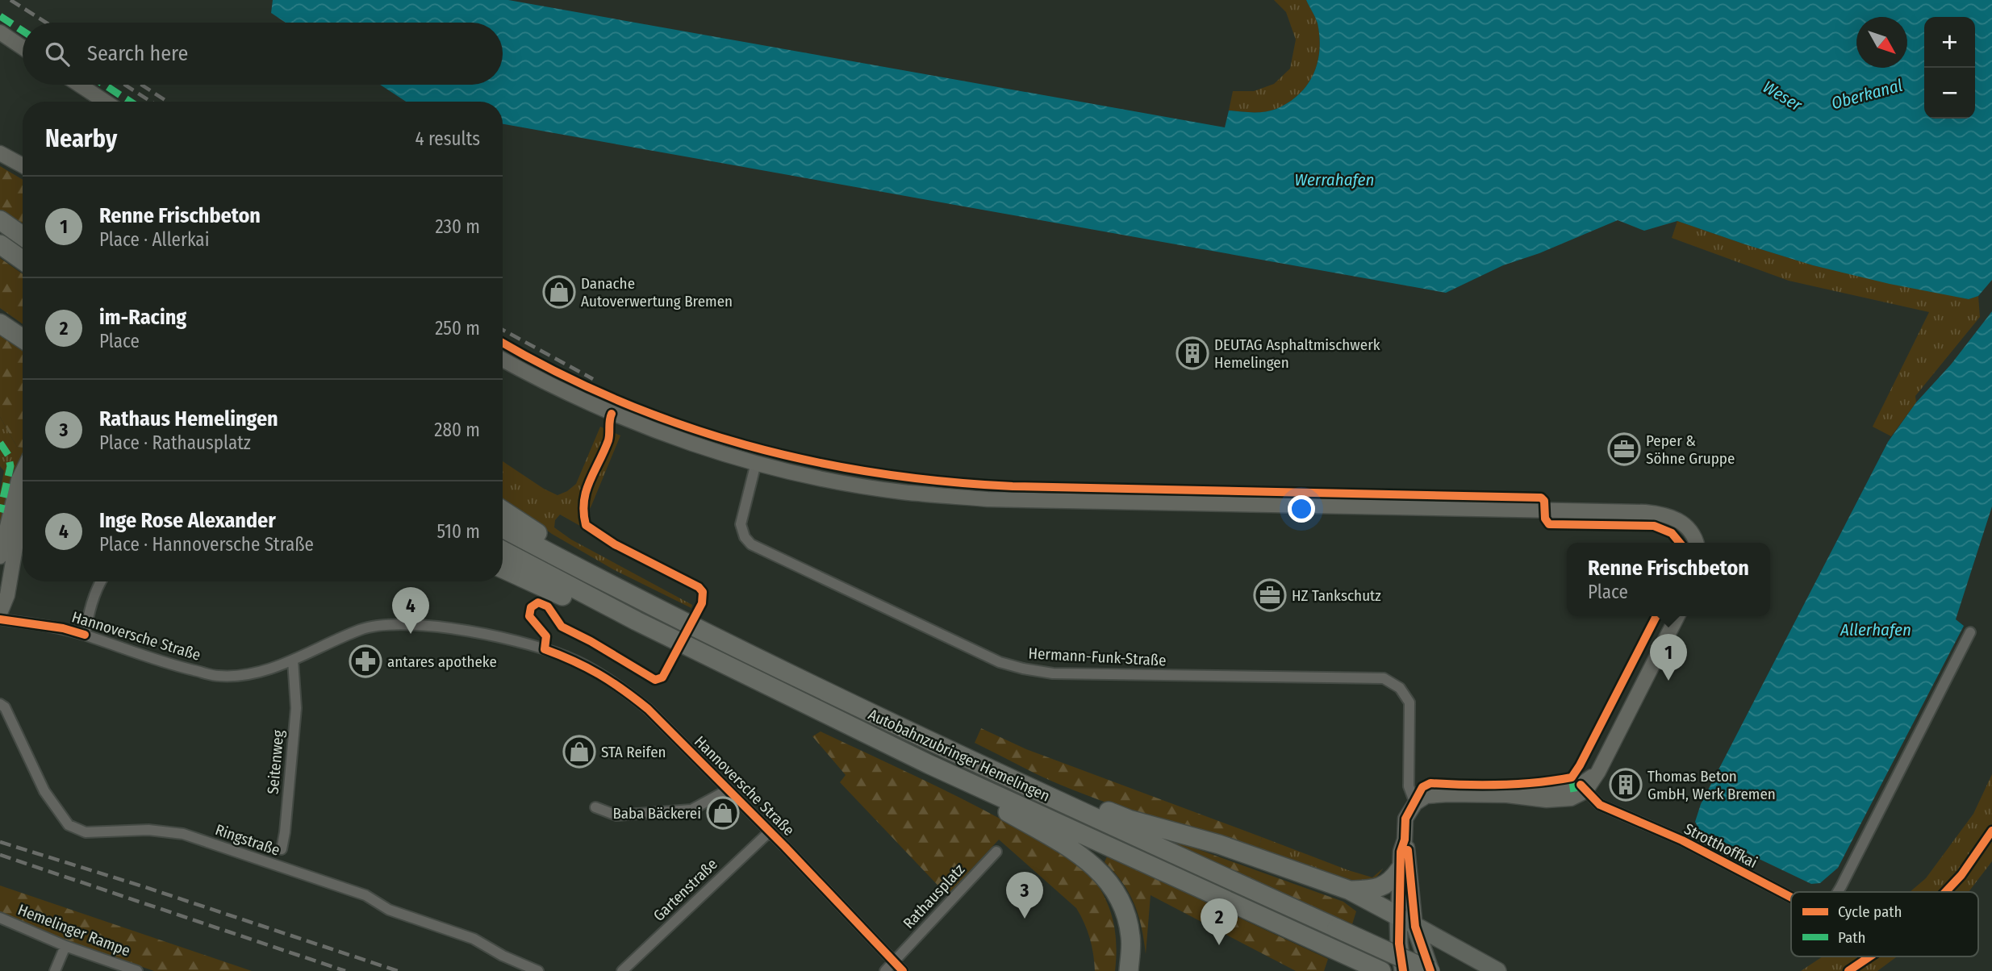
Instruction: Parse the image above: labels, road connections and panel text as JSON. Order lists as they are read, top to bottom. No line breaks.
{"streets":{"highway":["Autobahnzubringer Hemelingen"],"street":["Hannoversche Straße","Hermann-Funk-Straße","Seitenweg","Ringstraße","Strotthoffkai","Gartenstraße","Rathausplatz","Hemelinger Rampe"]},"crossings":[["Hannoversche Straße","Seitenweg"],["Hannoversche Straße","Gartenstraße"],["Hannoversche Straße","Rathausplatz"]],"water":["Oberkanal","Weser","Werrahafen","Allerhafen"],"places":{"shop":["Danache Autoverwertung Bremen","STA Reifen","Baba Bäckerei"],"building":["DEUTAG Asphaltmischwerk Hemelingen","Thomas Beton GmbH, Werk Bremen"],"office":["Peper & Söhne Gruppe","HZ Tankschutz"],"pharmacy":["antares apotheke"]},"legend":["Cycle path","Path"],"north":"bottom right","page":{"map_buttons":["+","−"],"search":"Search here","heading":["Nearby","4 results"],"list":[{"mark":"1","name":"Renne Frischbeton","note":"Place · Allerkai","value":"230 m"},{"mark":"2","name":"im-Racing","note":"Place","value":"250 m"},{"mark":"3","name":"Rathaus Hemelingen","note":"Place · Rathausplatz","value":"280 m"},{"mark":"4","name":"Inge Rose Alexander","note":"Place · Hannoversche Straße","value":"510 m"}],"popup":["Renne Frischbeton","Place"],"pins":["4","1","3","2"]}}
